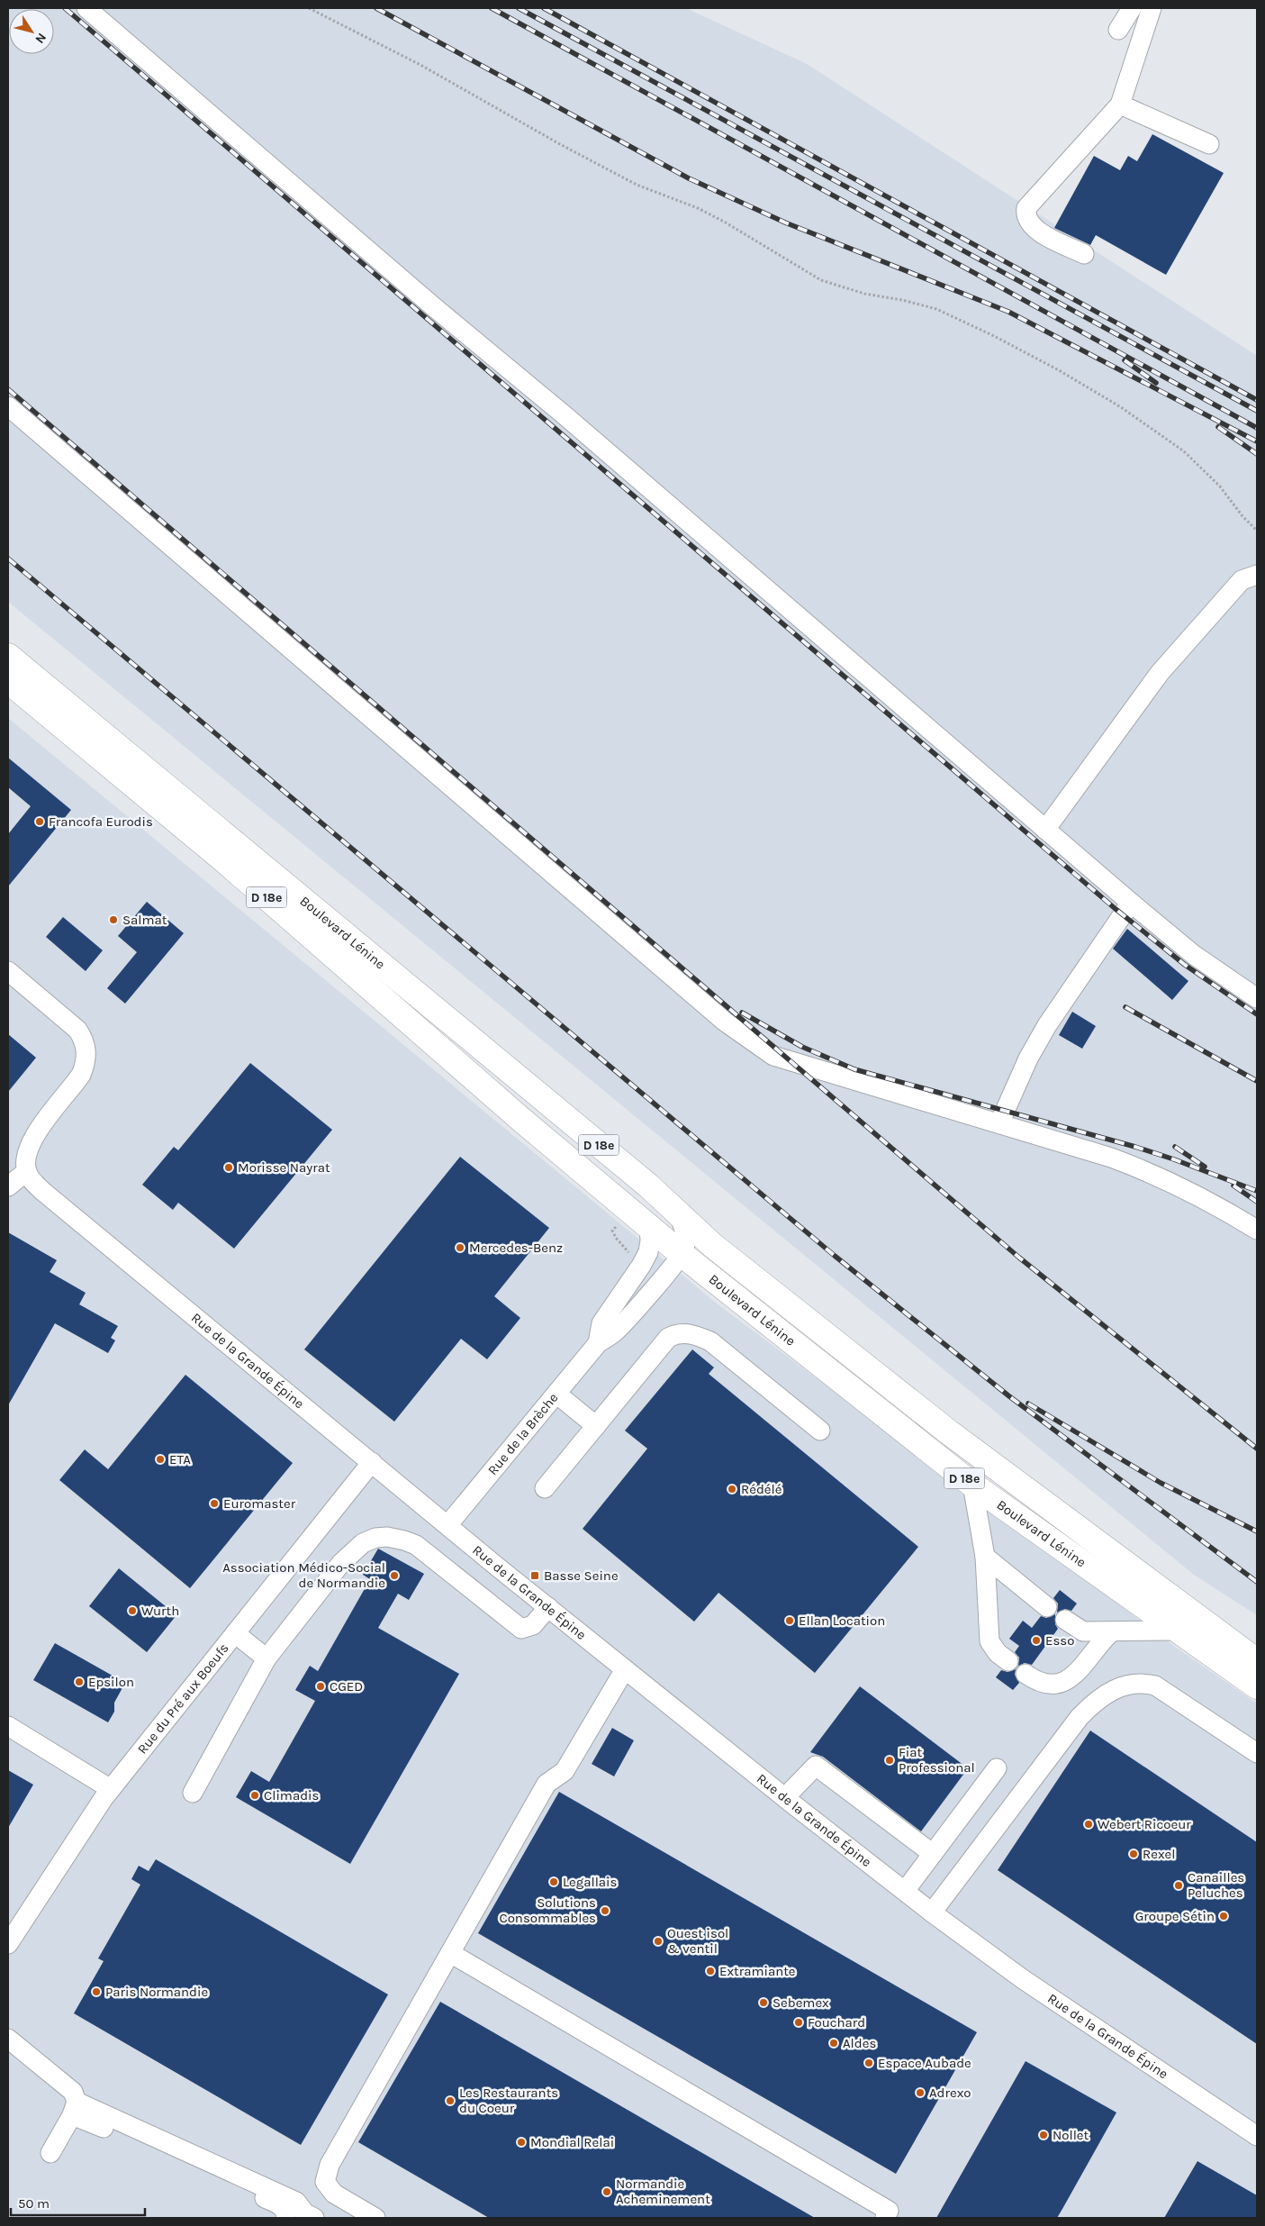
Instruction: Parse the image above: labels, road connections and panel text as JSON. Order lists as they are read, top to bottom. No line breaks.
{"streets":{"main road":["D 18e","Boulevard Lénine"],"street":["Rue de la Grande Épine","Rue de la Brèche","Rue du Pré aux Boeufs"]},"crossings":[["Boulevard Lénine","Rue de la Brèche"],["Rue de la Grande Épine","Rue de la Brèche"],["Rue de la Grande Épine","Rue du Pré aux Boeufs"]],"places":{"other":["Francofa Eurodis","Salmat","Morisse Nayrat","Mercedes-Benz","ETA","Rédélé","Euromaster","Association Médico-Social de Normandie","Wurth","Ellan Location","Esso","Epsilon","CGED","Fiat Professional","Climadis","Webert Ricoeur","Rexel","Legallais","Canailles Peluches","Solutions Consommables","Groupe Sétin","Ouest isol & ventil","Extramiante","Paris Normandie","Sebemex","Fouchard","Aldes","Espace Aubade","Adrexo","Les Restaurants du Coeur","Nollet","Mondial Relai","Normandie Acheminement"],"transit":["Basse Seine"]},"scale_bar":"50 m","north":"bottom right"}
